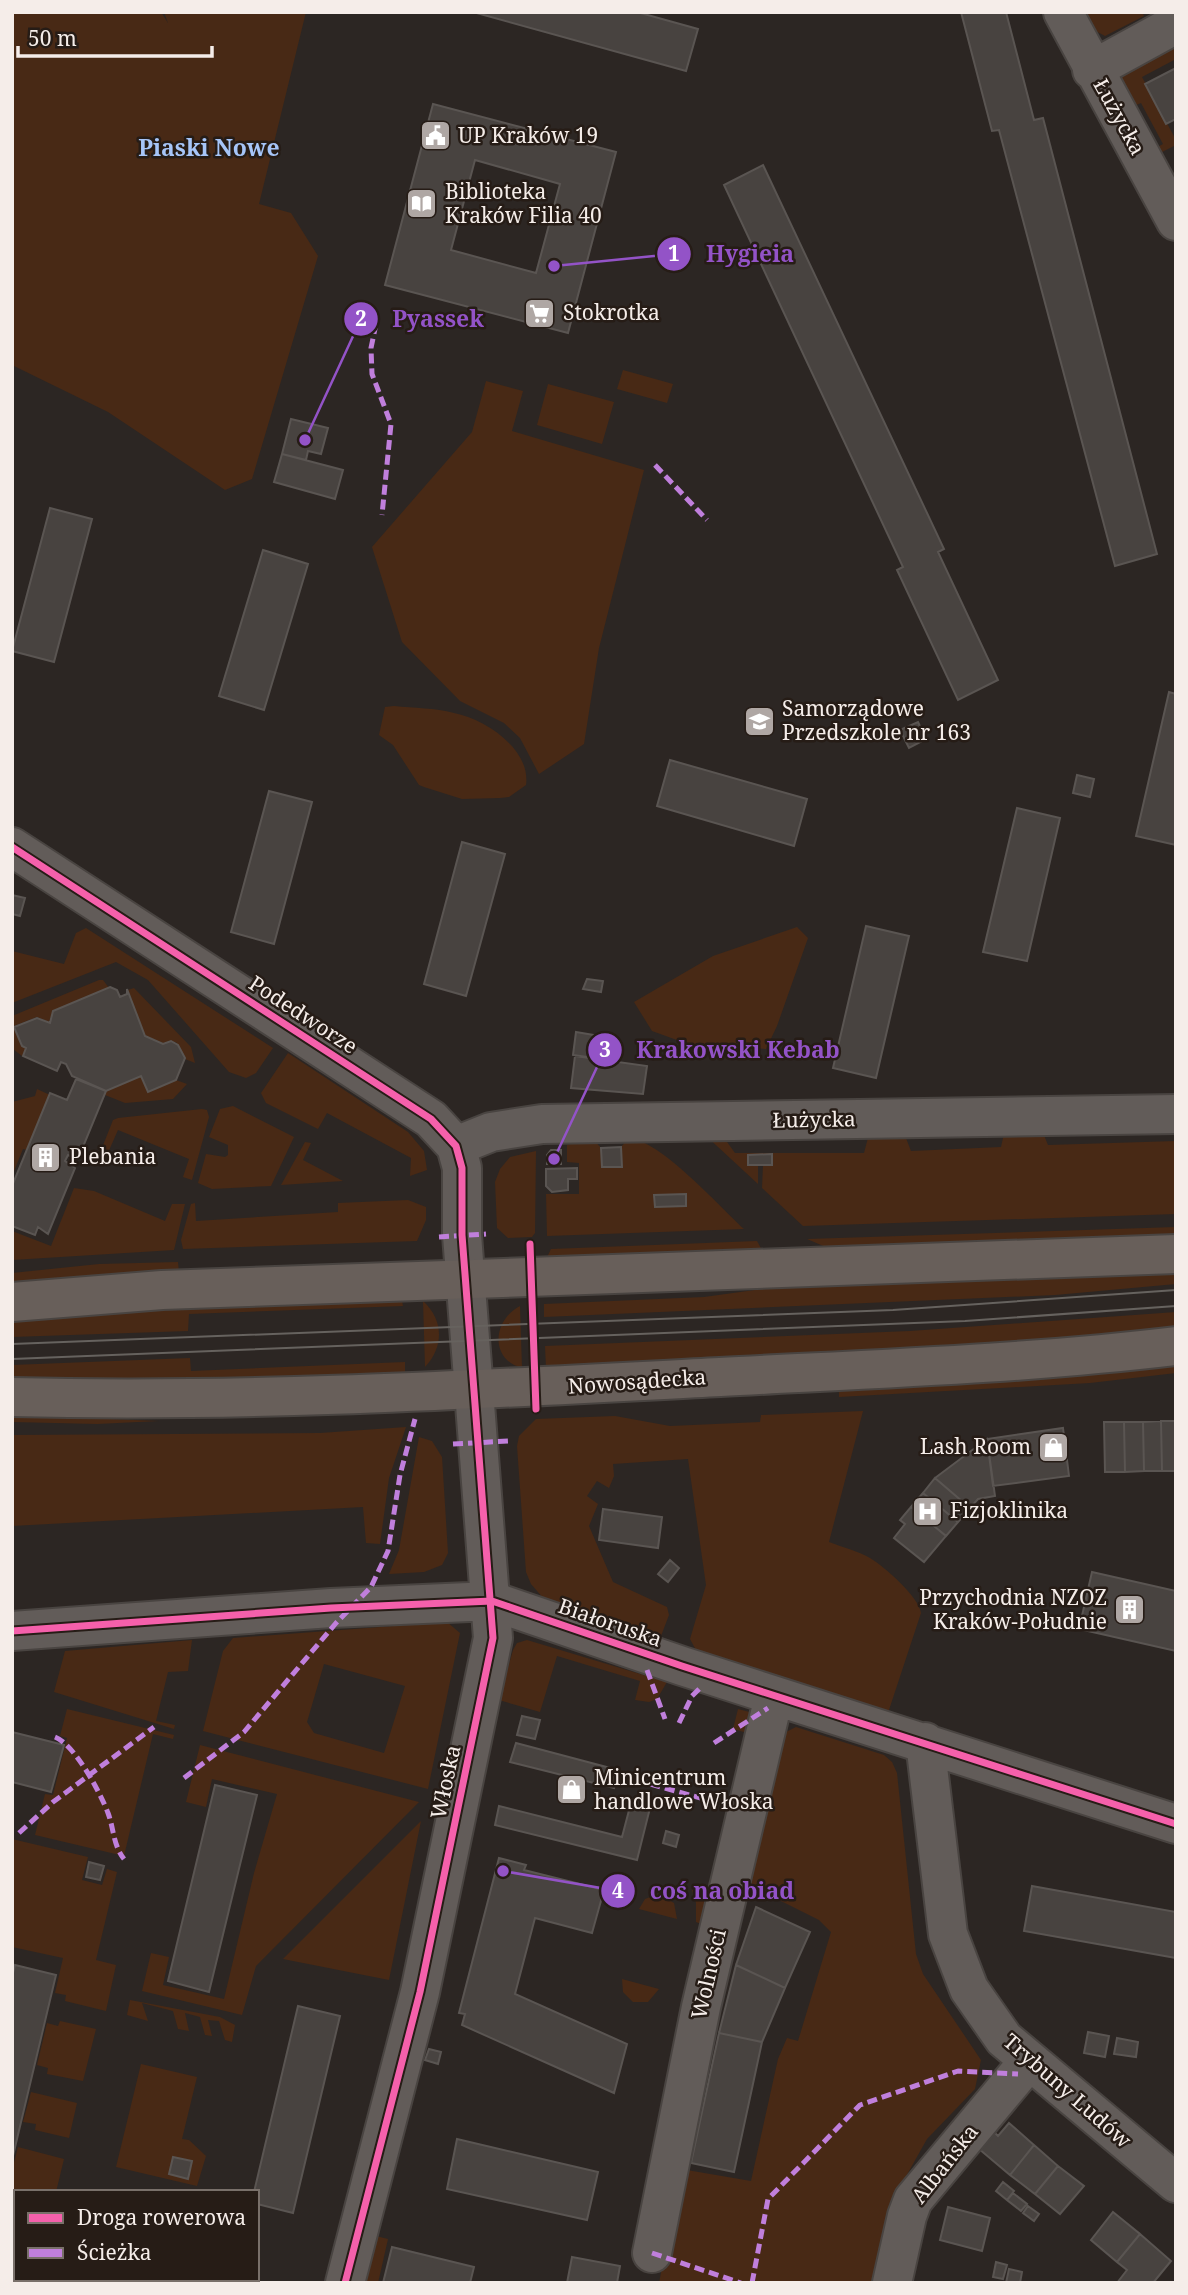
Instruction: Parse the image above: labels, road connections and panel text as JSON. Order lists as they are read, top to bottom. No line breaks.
{"streets":{"main road":["Nowosądecka"],"street":["Łużycka","Podedworze","Białoruska","Włoska","Wolności","Trybuny Ludów","Albańska"]},"crossings":[["Łużycka","Podedworze"],["Nowosądecka","Włoska"],["Białoruska","Włoska"],["Białoruska","Wolności"],["Białoruska","Trybuny Ludów"],["Trybuny Ludów","Albańska"]],"districts":["Piaski Nowe"],"places":{"public building":["UP Kraków 19"],"library":["Biblioteka Kraków Filia 40"],"other":["Hygieia","Pyassek","Krakowski Kebab","coś na obiad"],"supermarket":["Stokrotka"],"school or university":["Samorządowe Przedszkole nr 163"],"building":["Plebania","Przychodnia NZOZ Kraków-Południe"],"shop":["Lash Room","Minicentrum handlowe Włoska"],"hospital":["Fizjoklinika"]},"legend":["Droga rowerowa","Ścieżka"],"scale_bar":"50 m"}
